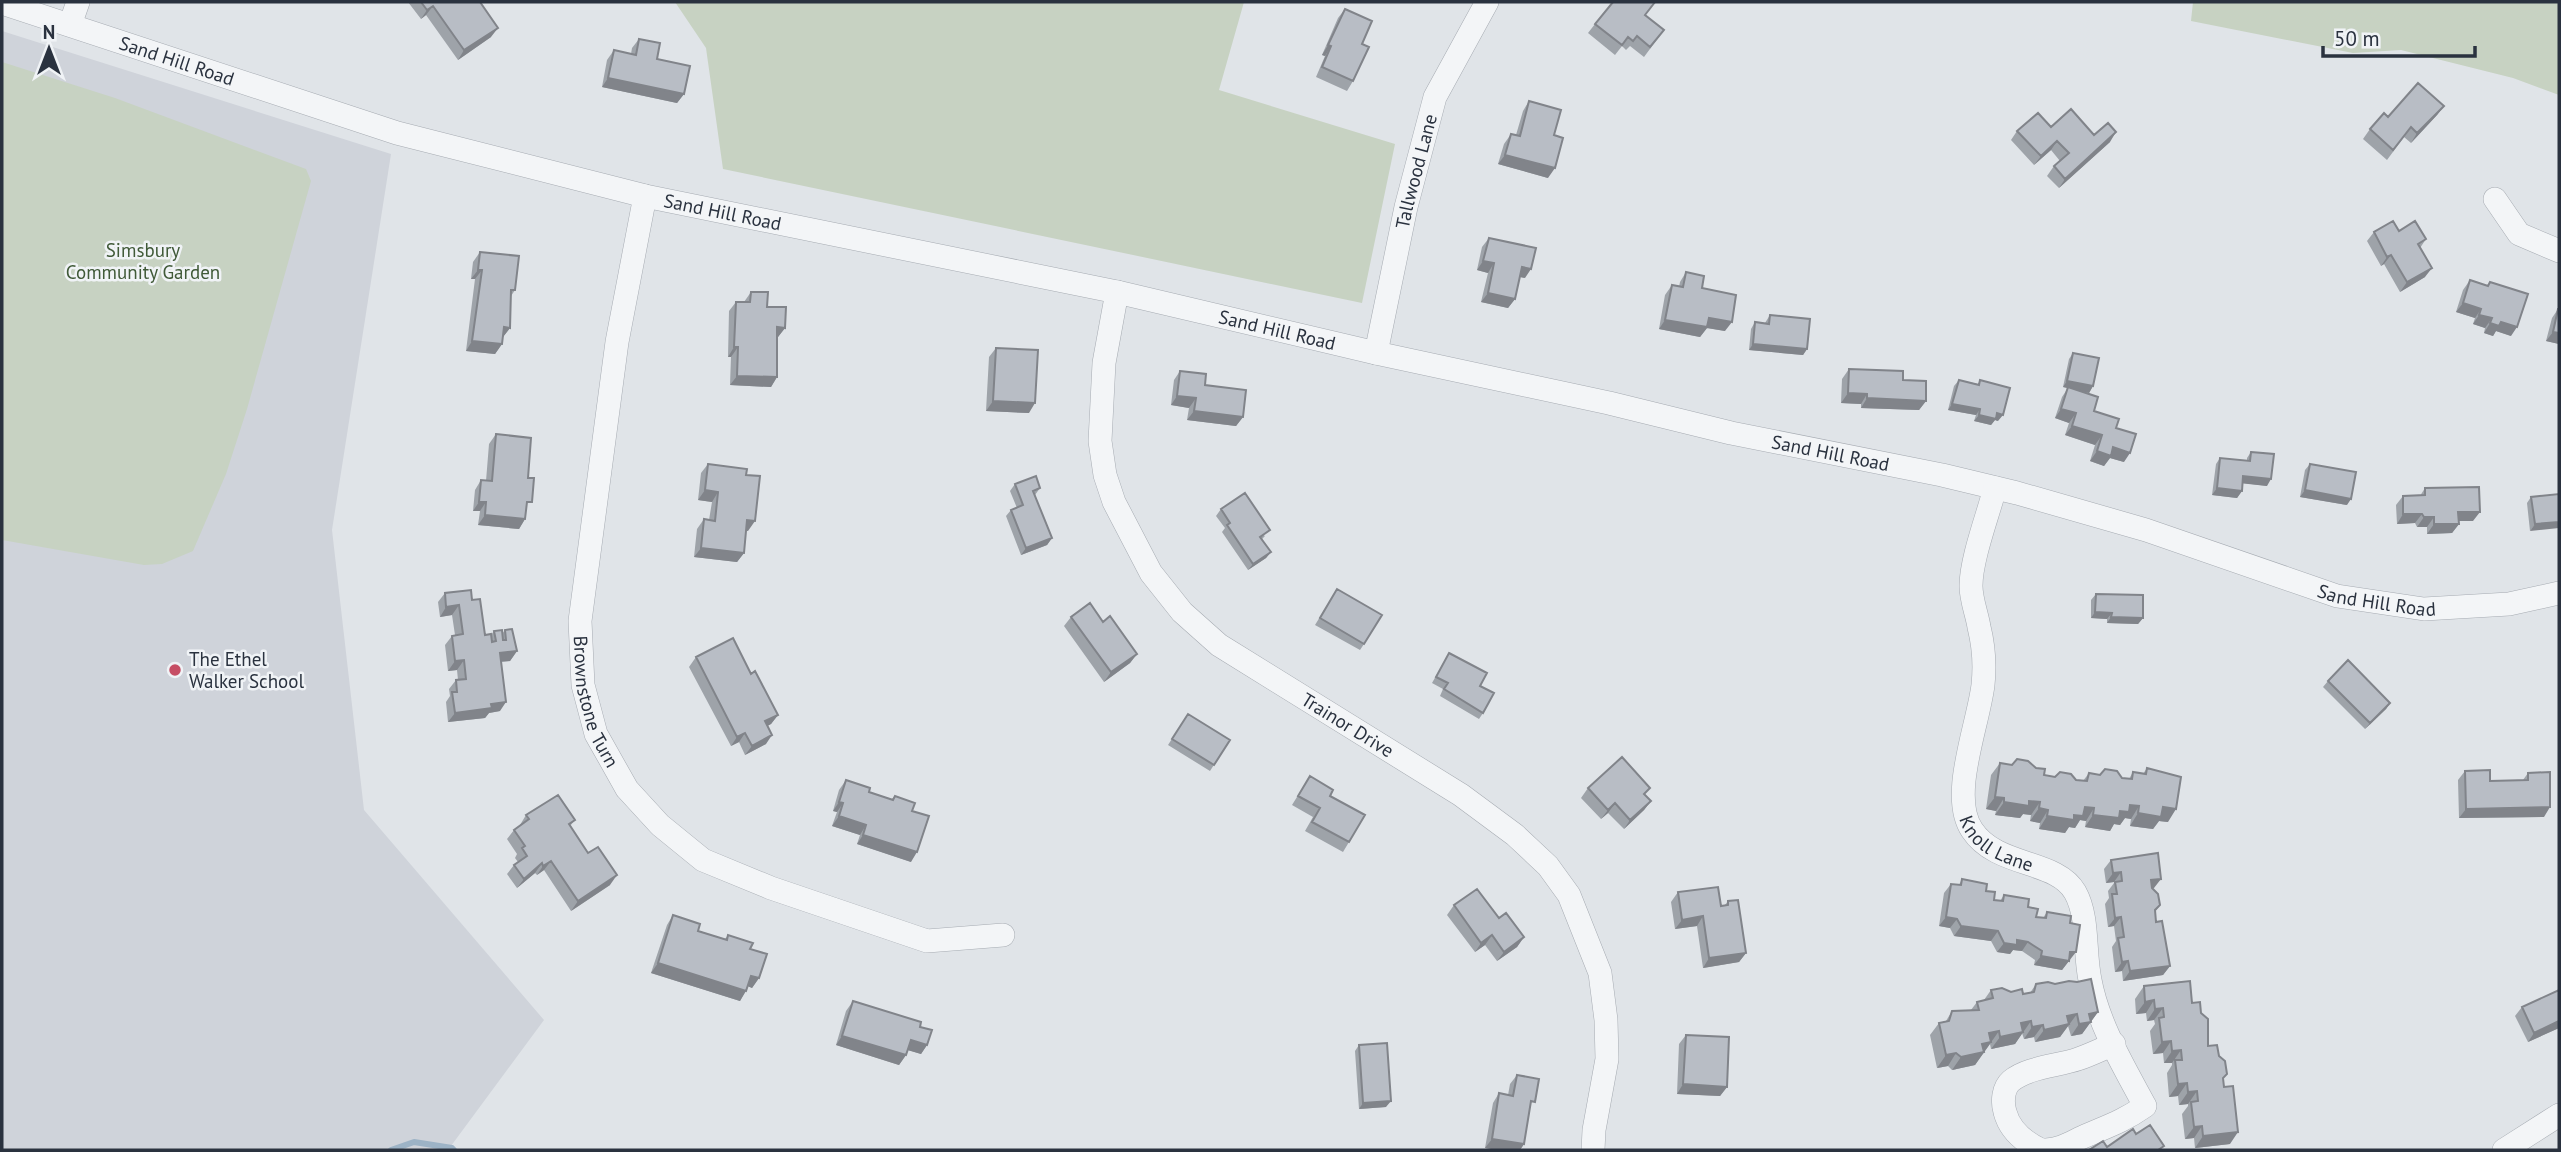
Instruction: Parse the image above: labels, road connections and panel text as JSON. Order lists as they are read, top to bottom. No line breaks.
{"streets":{"street":["Sand Hill Road","Tallwood Lane","Brownstone Turn","Trainor Drive","Knoll Lane"]},"crossings":[["Sand Hill Road","Tallwood Lane"],["Sand Hill Road","Brownstone Turn"],["Sand Hill Road","Trainor Drive"],["Sand Hill Road","Knoll Lane"]],"parks":["Simsbury Community Garden"],"places":["The Ethel Walker School"],"scale_bar":"50 m","north":"top"}
